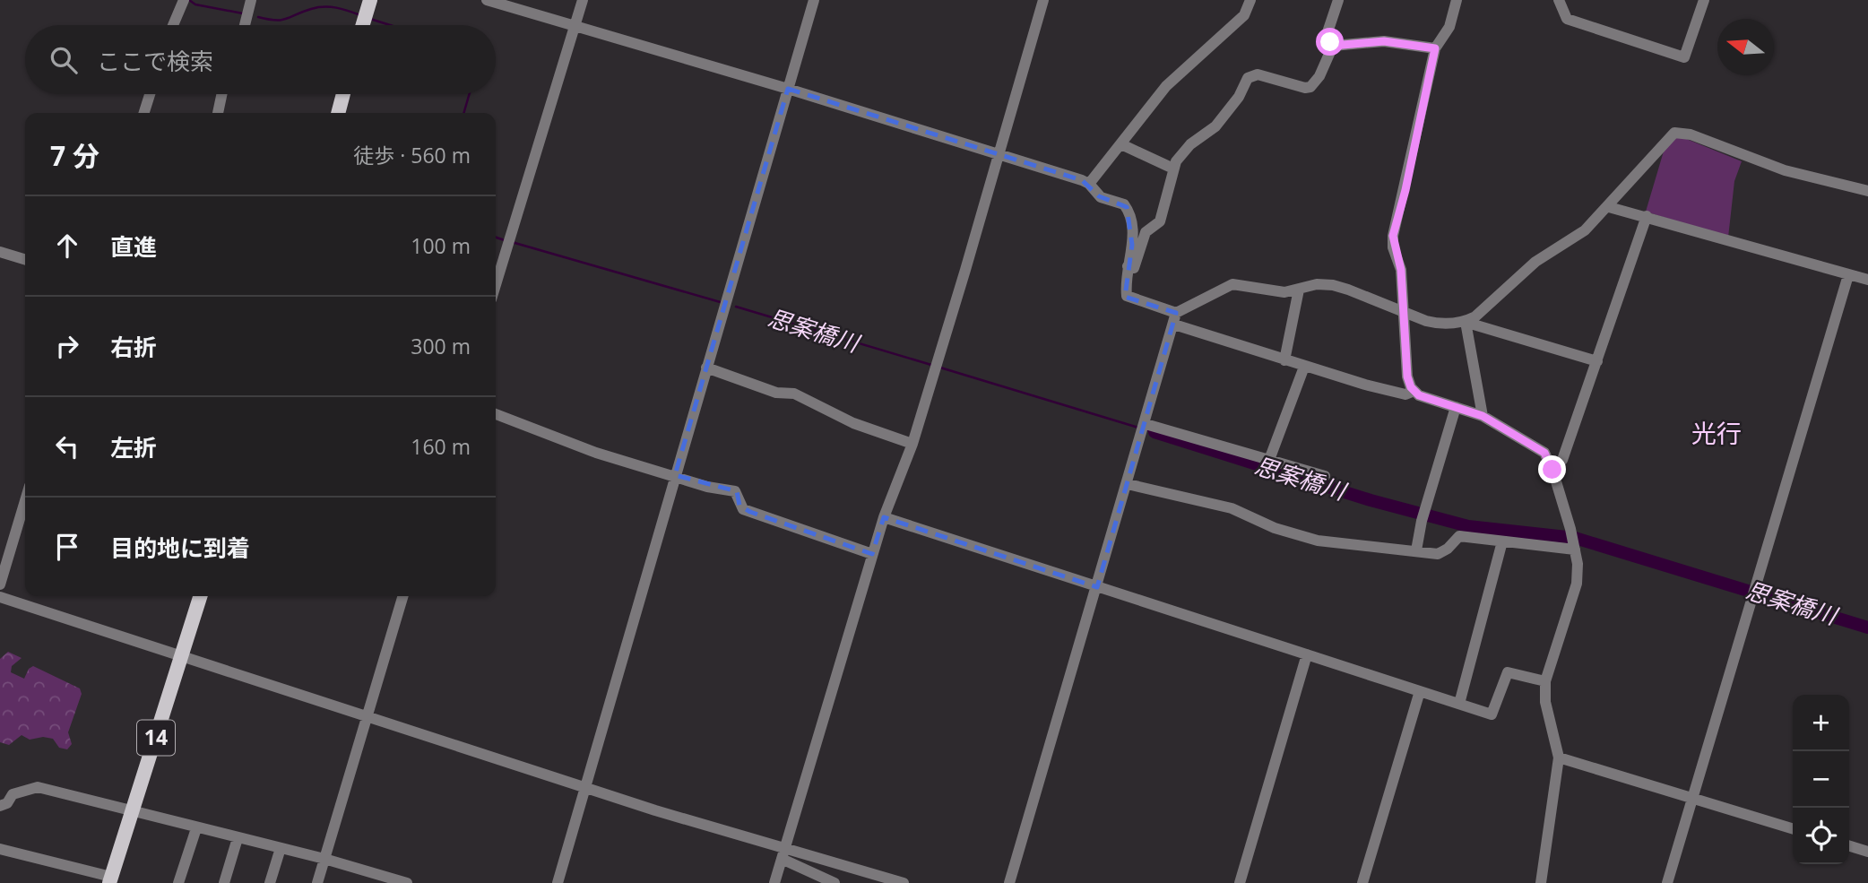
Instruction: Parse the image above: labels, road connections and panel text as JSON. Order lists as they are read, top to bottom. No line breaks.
{"streets":{"main road":["14"]},"districts":["光行"],"water":["思案橋川"],"north":"left","page":{"search":"ここで検索","heading":["7 分","徒歩 · 560 m"],"list":[["直進","100 m"],["右折","300 m"],["左折","160 m"],"目的地に到着"],"map_buttons":["+","−"]}}
